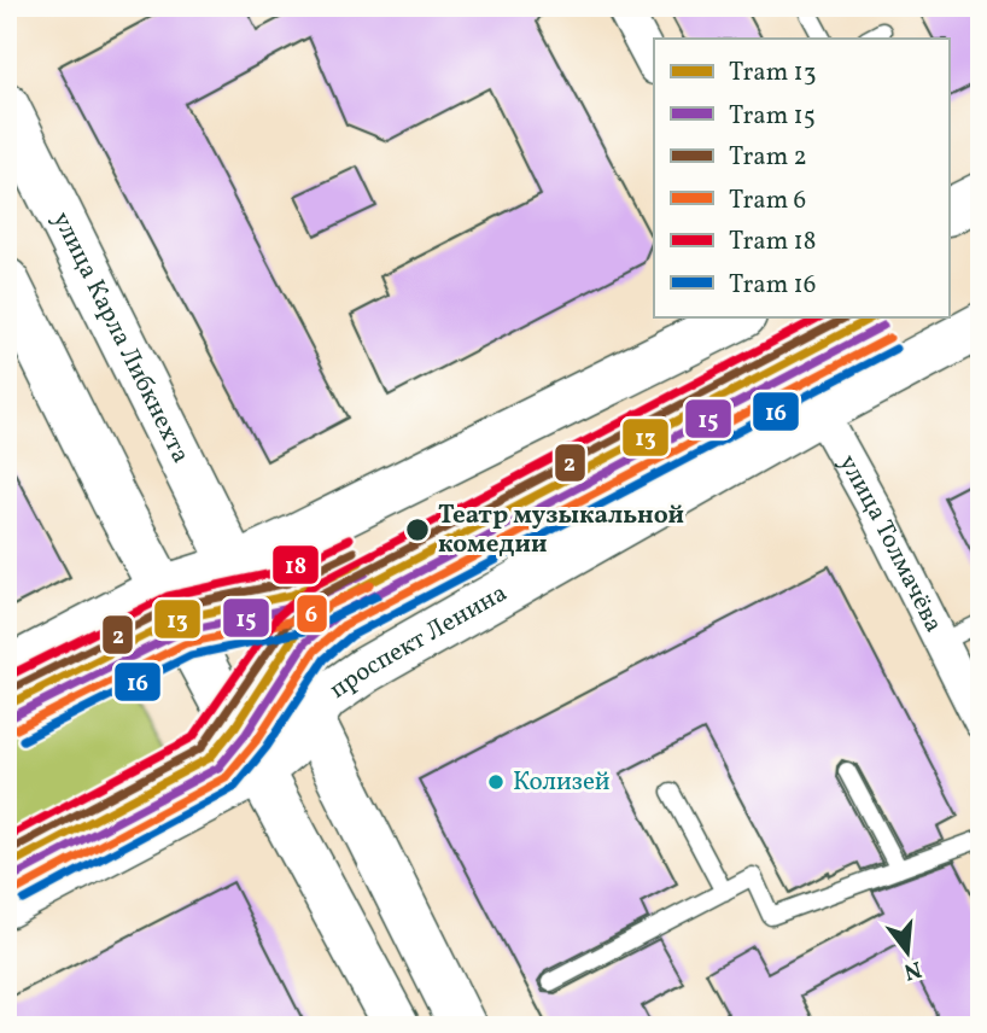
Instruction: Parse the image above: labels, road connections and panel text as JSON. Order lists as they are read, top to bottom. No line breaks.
{"streets":{"main road":["улица Карла Либкнехта","проспект Ленина"],"street":["улица Толмачёва"]},"crossings":[["улица Карла Либкнехта","проспект Ленина"],["улица Толмачёва","проспект Ленина"]],"places":["Театр музыкальной комедии","Колизей"],"lines":["tram line 13","tram line 2","tram line 18","tram line 15","tram line 6","tram line 16"],"legend":["Tram 13","Tram 15","Tram 2","Tram 6","Tram 18","Tram 16"],"north":"bottom"}
